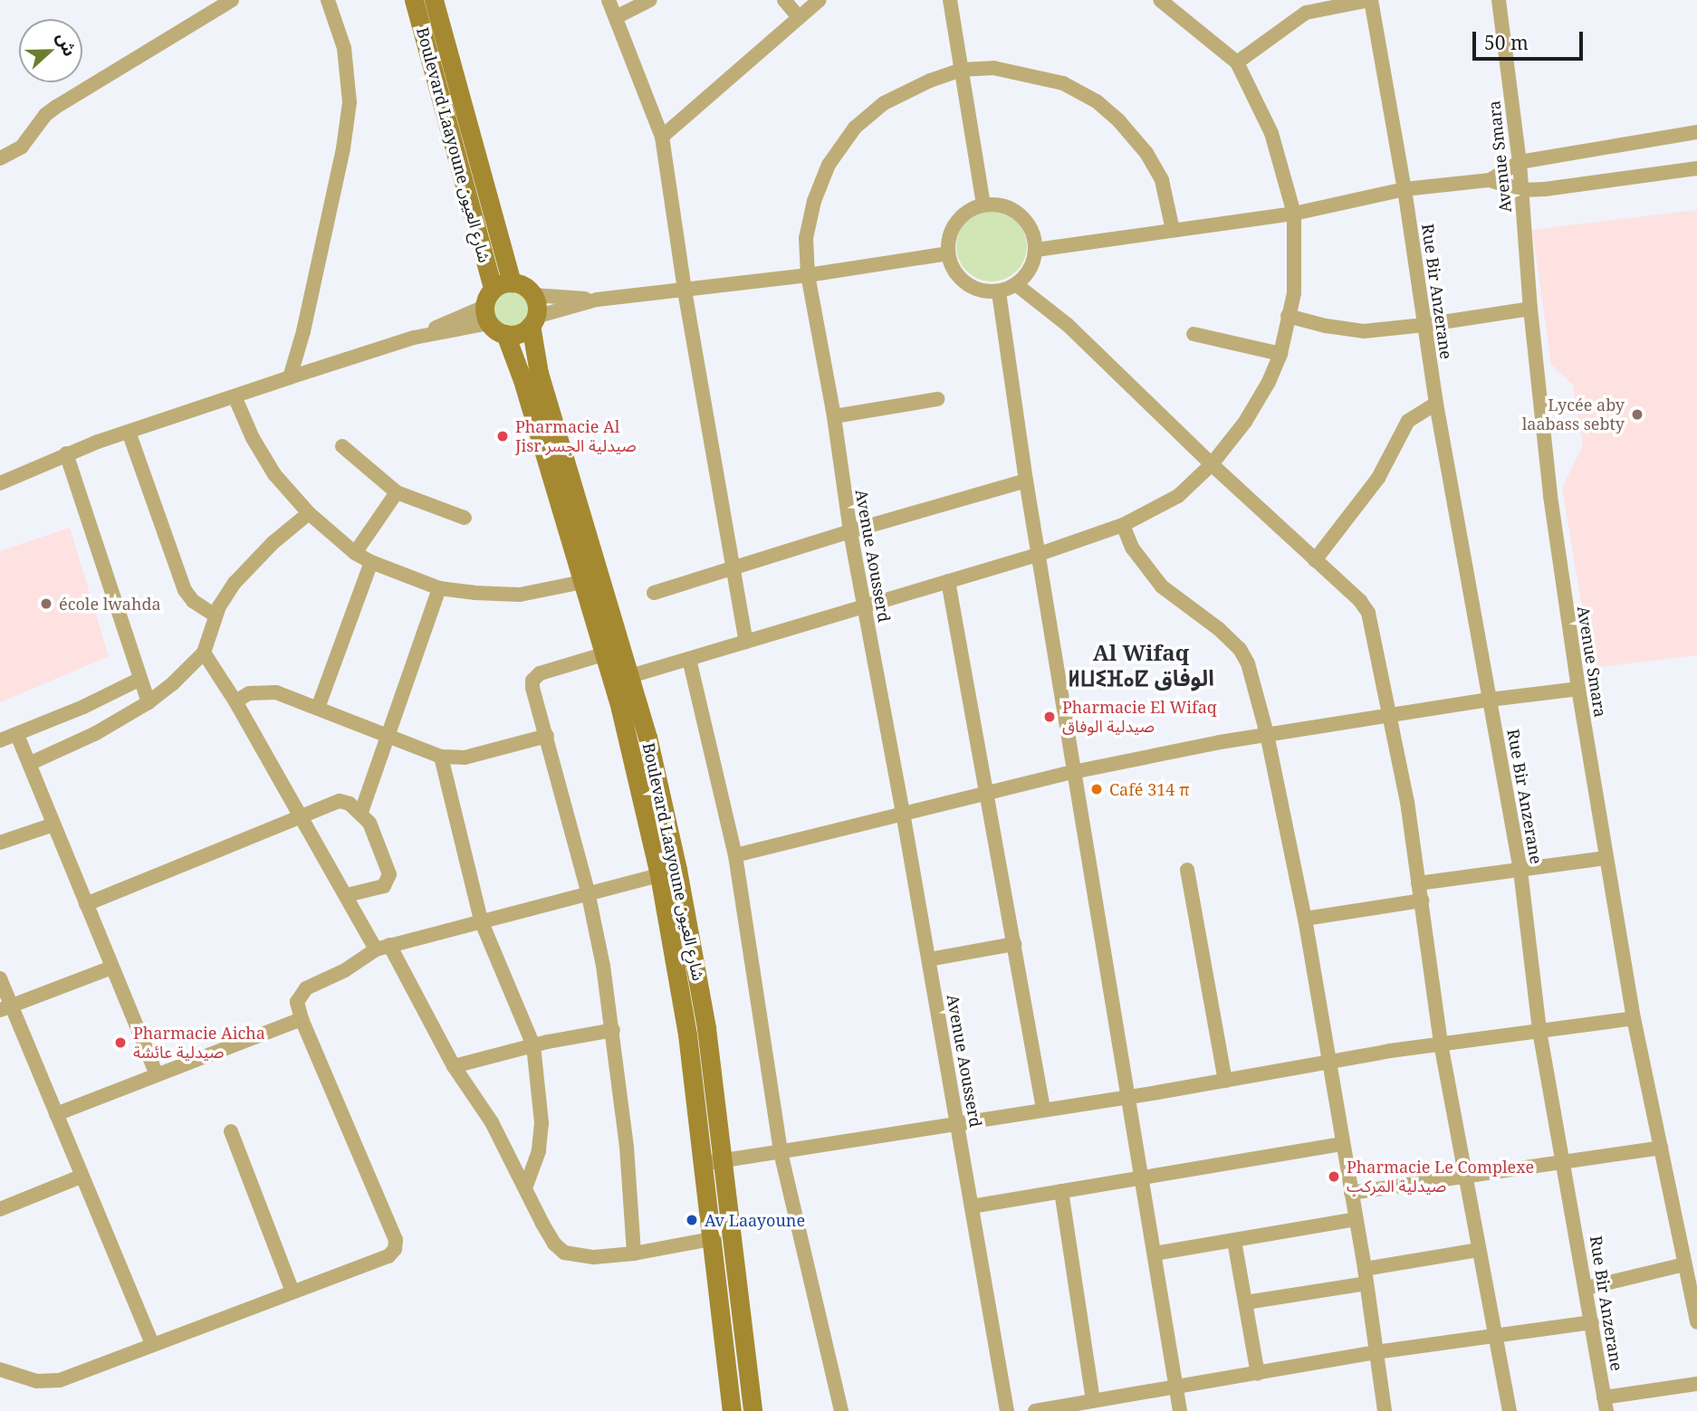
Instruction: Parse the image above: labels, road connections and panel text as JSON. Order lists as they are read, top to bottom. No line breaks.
{"streets":{"street":["Boulevard Laayoune شارع العيون","Avenue Smara","Rue Bir Anzerane","Avenue Aousserd"]},"districts":["Al Wifaq ⵍⵡⵉⴼⴰⵇ الوفاق"],"places":["Lycée aby laabass sebty","Pharmacie Al Jisr صيدلية الجسر","école lwahda","Pharmacie El Wifaq صيدلية الوفاق","Café 314 π","Pharmacie Aicha صيدلية عائشة","Pharmacie Le Complexe صيدلية المركب","Av Laayoune"],"scale_bar":"50 m","north":"right"}
